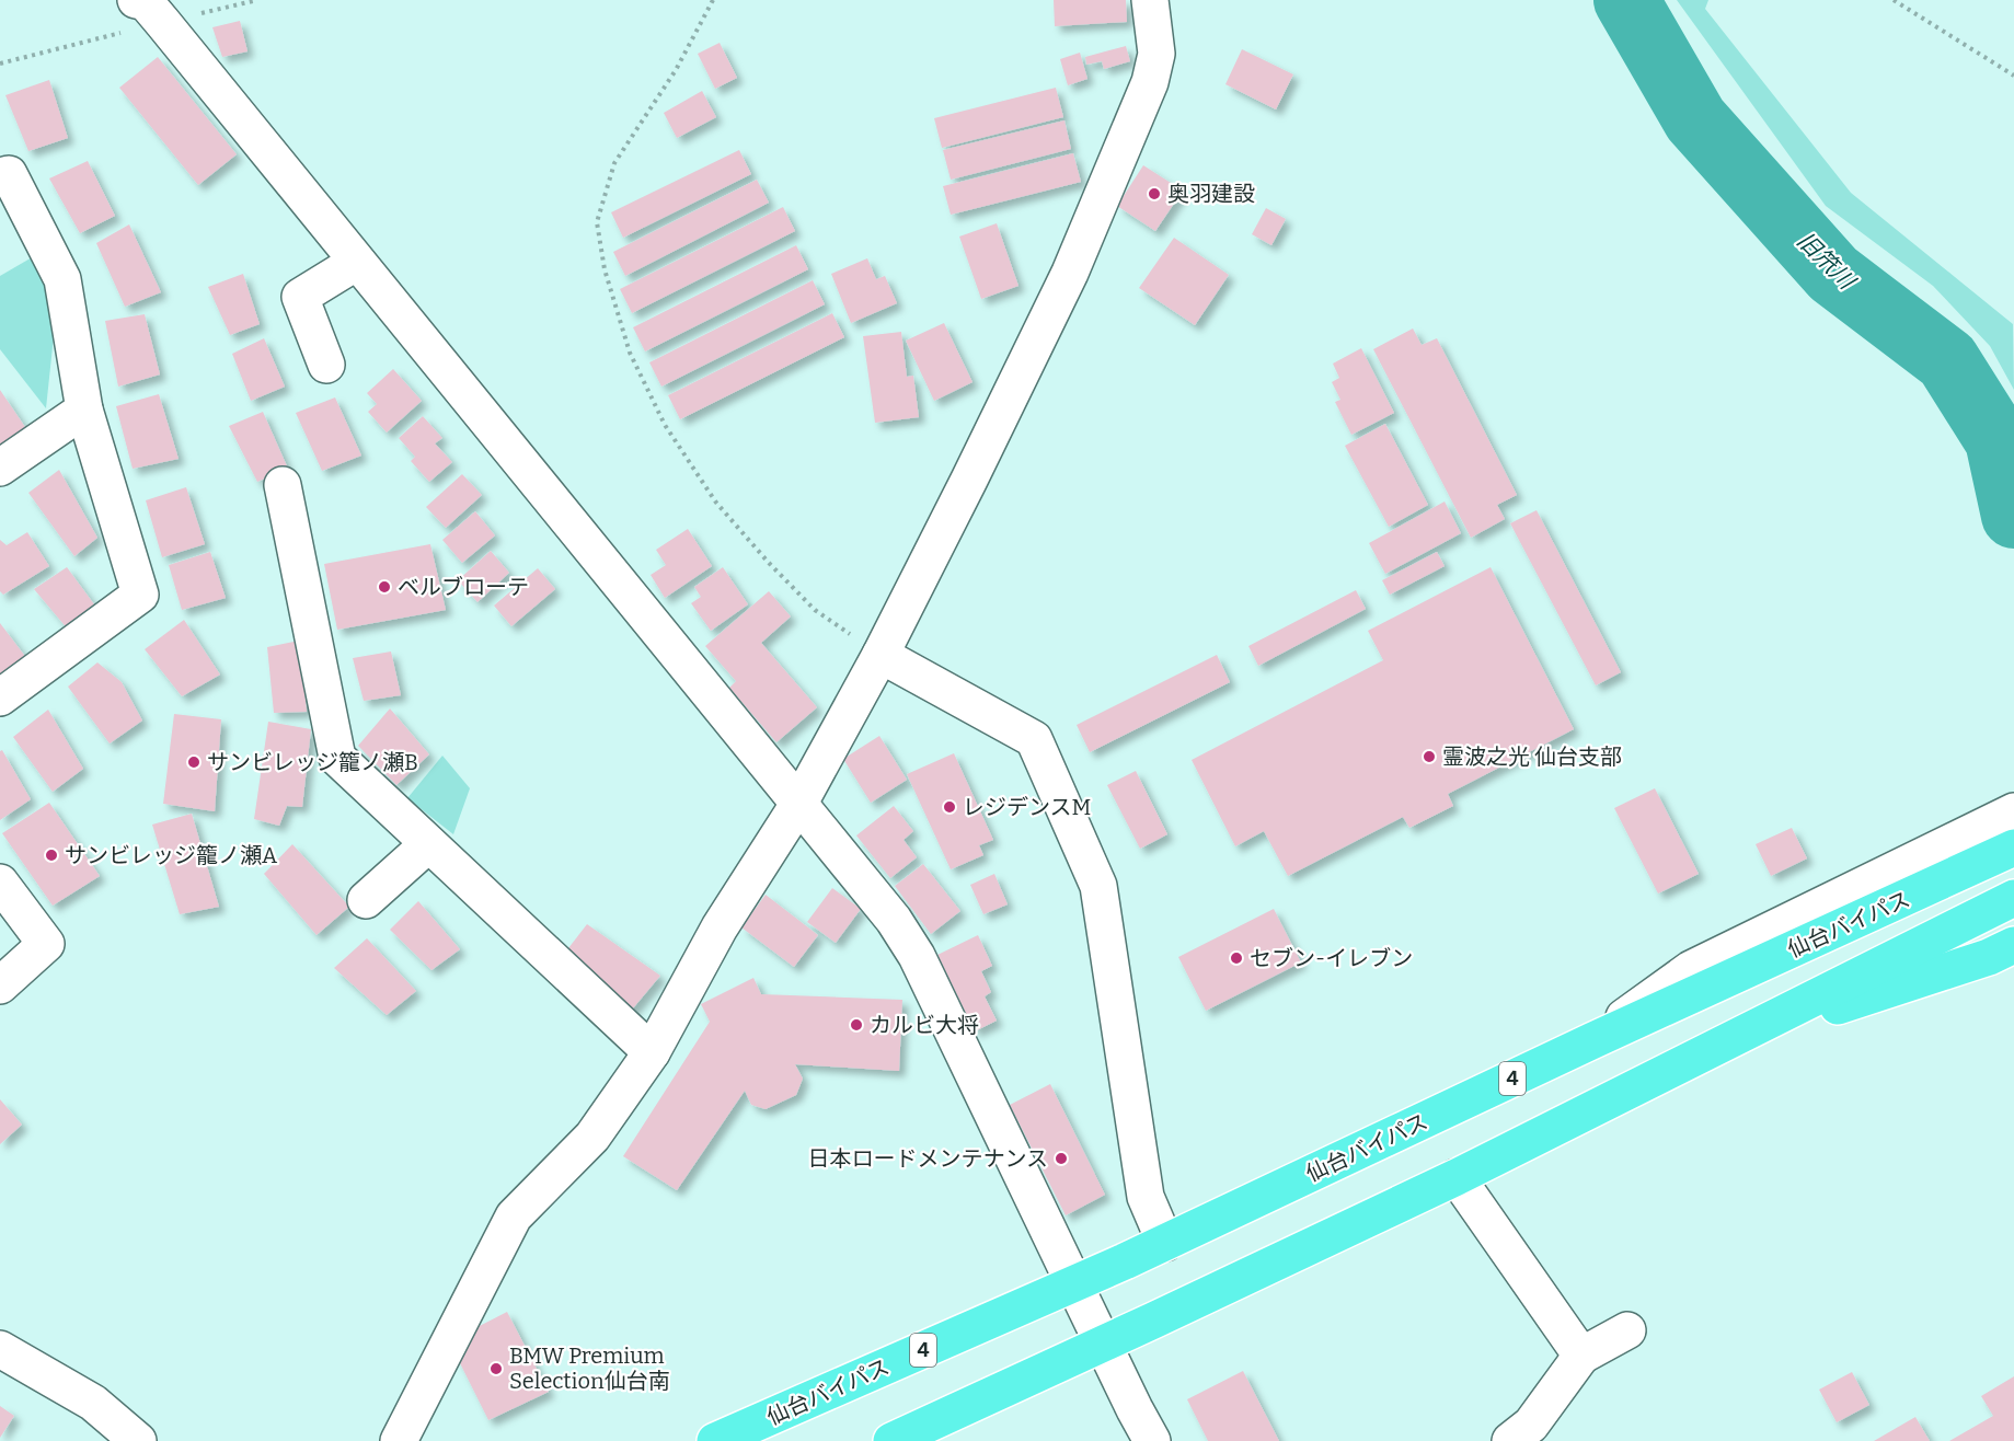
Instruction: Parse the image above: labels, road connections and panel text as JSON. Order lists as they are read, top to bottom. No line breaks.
{"streets":{"highway":["仙台バイパス","4"]},"water":["旧笊川"],"places":["奥羽建設","ベルブローテ","霊波之光 仙台支部","サンビレッジ籠ノ瀬B","レジデンスM","サンビレッジ籠ノ瀬A","セブン-イレブン","カルビ大将","日本ロードメンテナンス","BMW Premium Selection仙台南"]}
